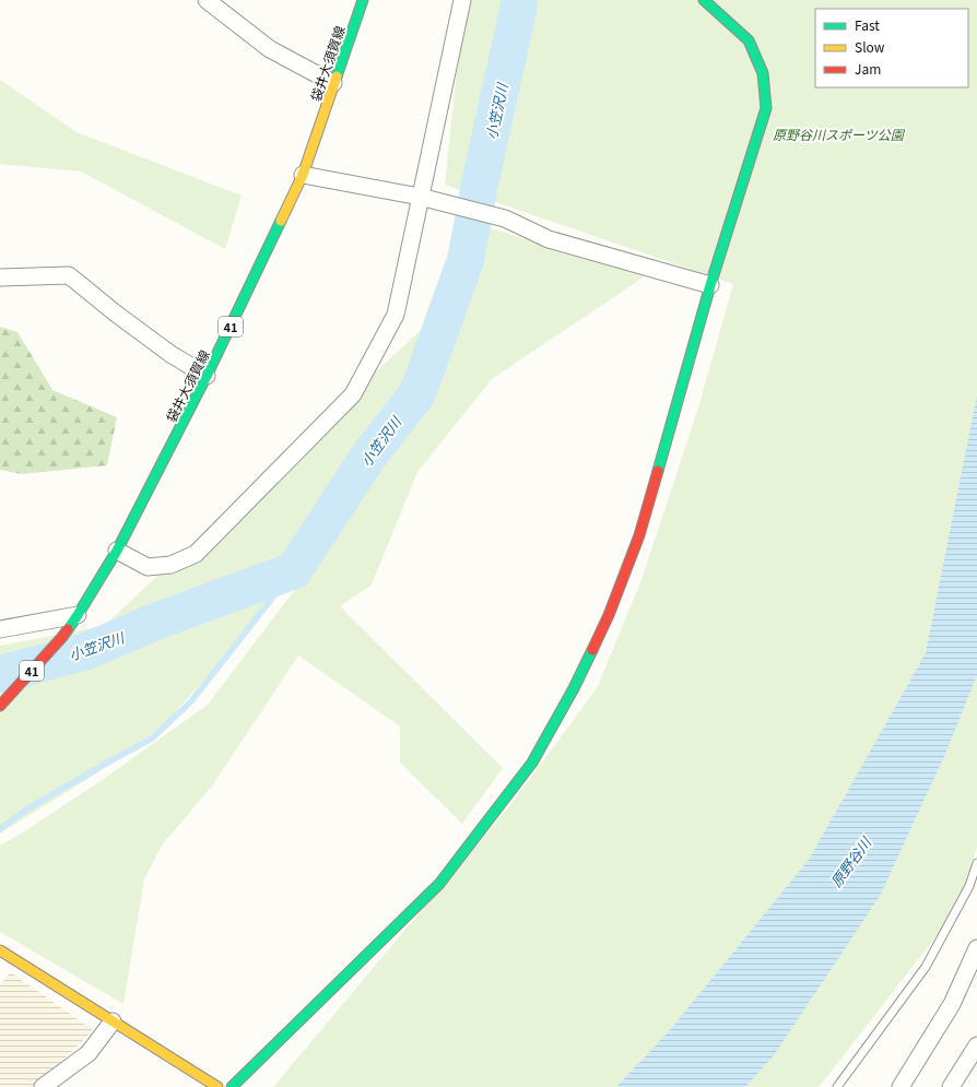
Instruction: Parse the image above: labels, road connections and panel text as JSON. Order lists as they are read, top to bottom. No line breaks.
{"streets":{"street":["袋井大須賀線","41"]},"water":["小笠沢川","原野谷川"],"parks":["原野谷川スポーツ公園"],"legend":["Fast","Slow","Jam"]}
